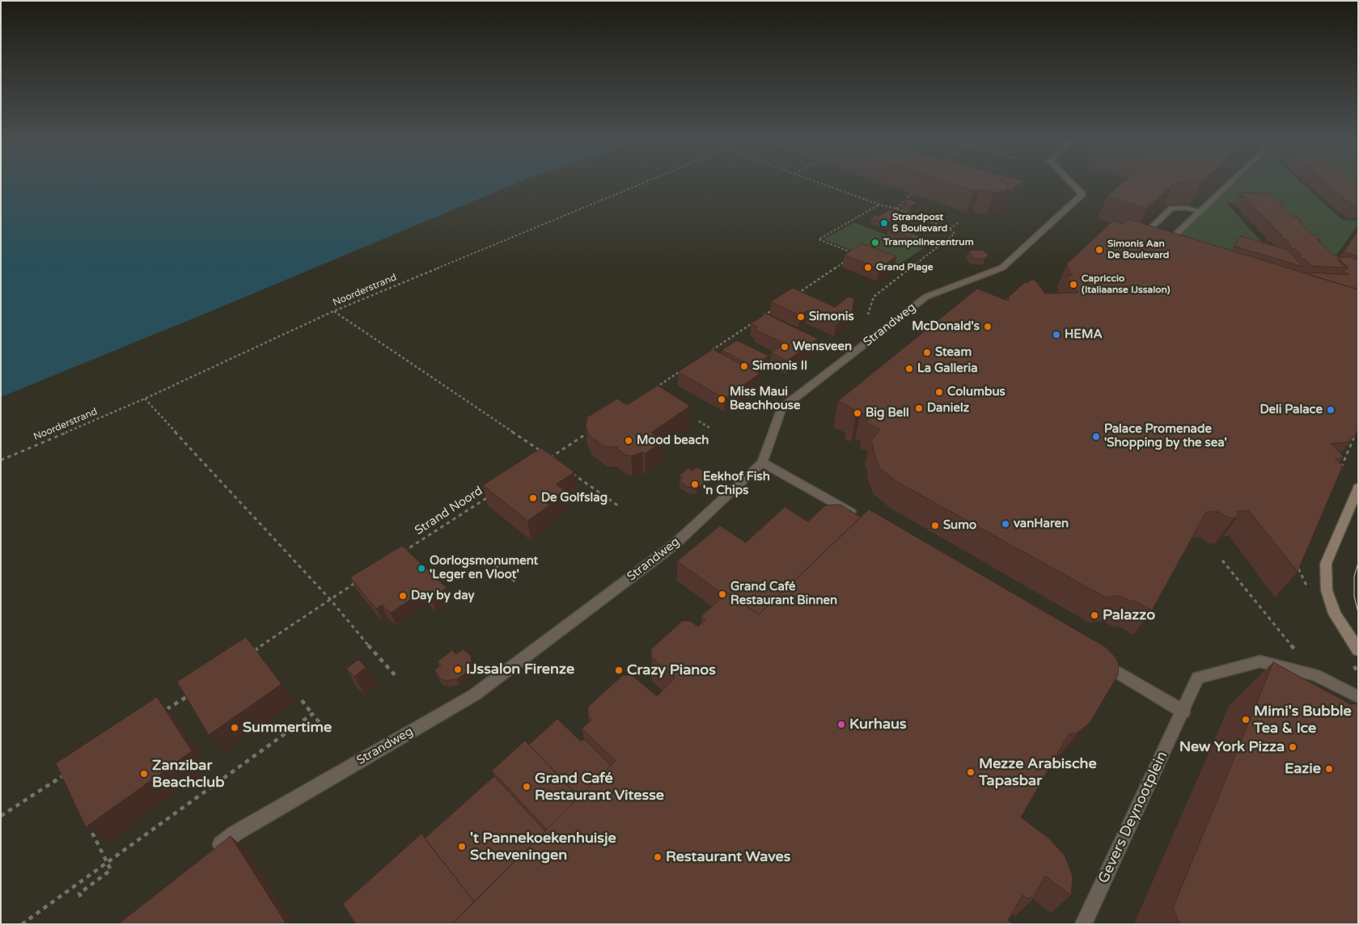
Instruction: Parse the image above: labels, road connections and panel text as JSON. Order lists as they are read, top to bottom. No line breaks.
{"streets":{"street":["Strandweg","Gevers Deynootplein"],"path":["Noorderstrand","Strand Noord"]},"places":["Strandpost 5 Boulevard","Trampolinecentrum","Simonis Aan De Boulevard","Grand Plage","Capriccio (Italiaanse IJssalon)","Simonis","McDonald's","HEMA","Wensveen","Steam","Simonis II","La Galleria","Columbus","Miss Maui Beachhouse","Danielz","Deli Palace","Big Bell","Palace Promenade 'Shopping by the sea'","Mood beach","Eekhof Fish 'n Chips","De Golfslag","vanHaren","Sumo","Oorlogsmonument 'Leger en Vloot'","Grand Café Restaurant Binnen","Day by day","Palazzo","IJssalon Firenze","Crazy Pianos","Mimi's Bubble Tea & Ice","Kurhaus","Summertime","New York Pizza","Eazie","Mezze Arabische Tapasbar","Zanzibar Beachclub","Grand Café Restaurant Vitesse","'t Pannekoekenhuisje Scheveningen","Restaurant Waves"]}
